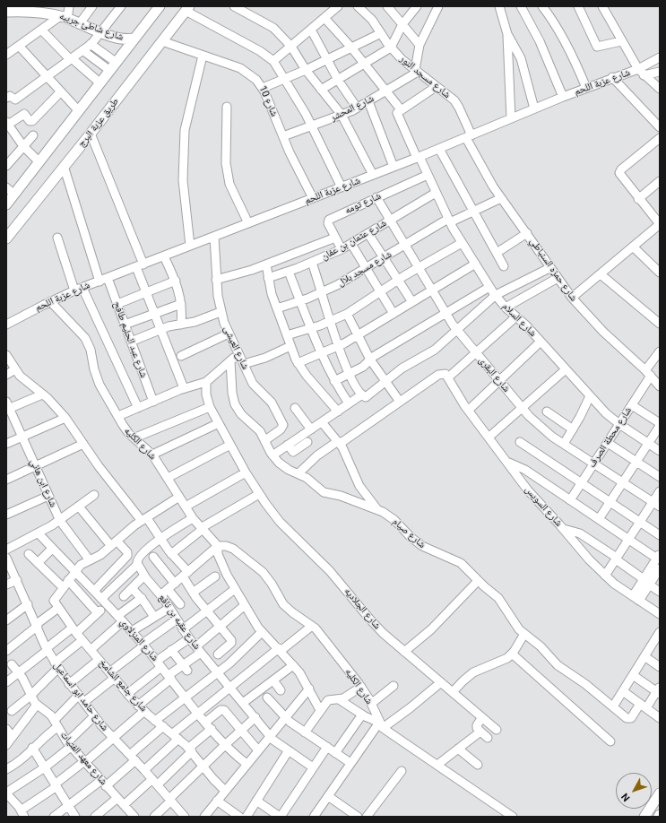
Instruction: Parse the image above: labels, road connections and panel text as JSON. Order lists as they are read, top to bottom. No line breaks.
{"streets":{"street":["شارع شاطئ جريبه","شارع مسجد النور","شارع عزبة اللحم","شارع 10","شارع المحشر","طريق عزبة البرج","شارع تومه","شارع عثمان بن عفان","شارع مسجد بلال","شارع حمزه السنباطي","شارع السلام","شارع عبد الحليم طافح","شارع العيشى","شارع البقرى","شارع محطة الصرف","شارع الكليه","شارع ابن هاني","شارع السويس","شارع صيام","شارع الجلاديه","شارع عقبه بن نافع","شارع المنزلاوي","شارع جامع الشامخ","شارع حامد ابو اسماعيل","شارع معهد الفتيات"]},"crossings":[["شارع مسجد النور","شارع عزبة اللحم"],["شارع مسجد النور","شارع المحشر"],["شارع مسجد النور","شارع حمزه السنباطي"],["شارع عزبة اللحم","شارع 10"],["شارع عزبة اللحم","شارع حمزه السنباطي"],["شارع عزبة اللحم","شارع السلام"],["شارع عزبة اللحم","شارع عبد الحليم طافح"],["شارع عزبة اللحم","شارع العيشى"],["شارع عزبة اللحم","شارع الكليه"],["شارع 10","شارع المحشر"],["شارع 10","طريق عزبة البرج"],["شارع تومه","شارع عثمان بن عفان"],["شارع تومه","شارع السلام"],["شارع تومه","شارع البقرى"],["شارع عثمان بن عفان","شارع السلام"],["شارع عثمان بن عفان","شارع البقرى"],["شارع مسجد بلال","شارع حمزه السنباطي"],["شارع مسجد بلال","شارع السلام"],["شارع مسجد بلال","شارع البقرى"],["شارع حمزه السنباطي","شارع محطة الصرف"],["شارع السلام","شارع محطة الصرف"],["شارع العيشى","شارع صيام"],["شارع البقرى","شارع محطة الصرف"]],"north":"bottom left"}
